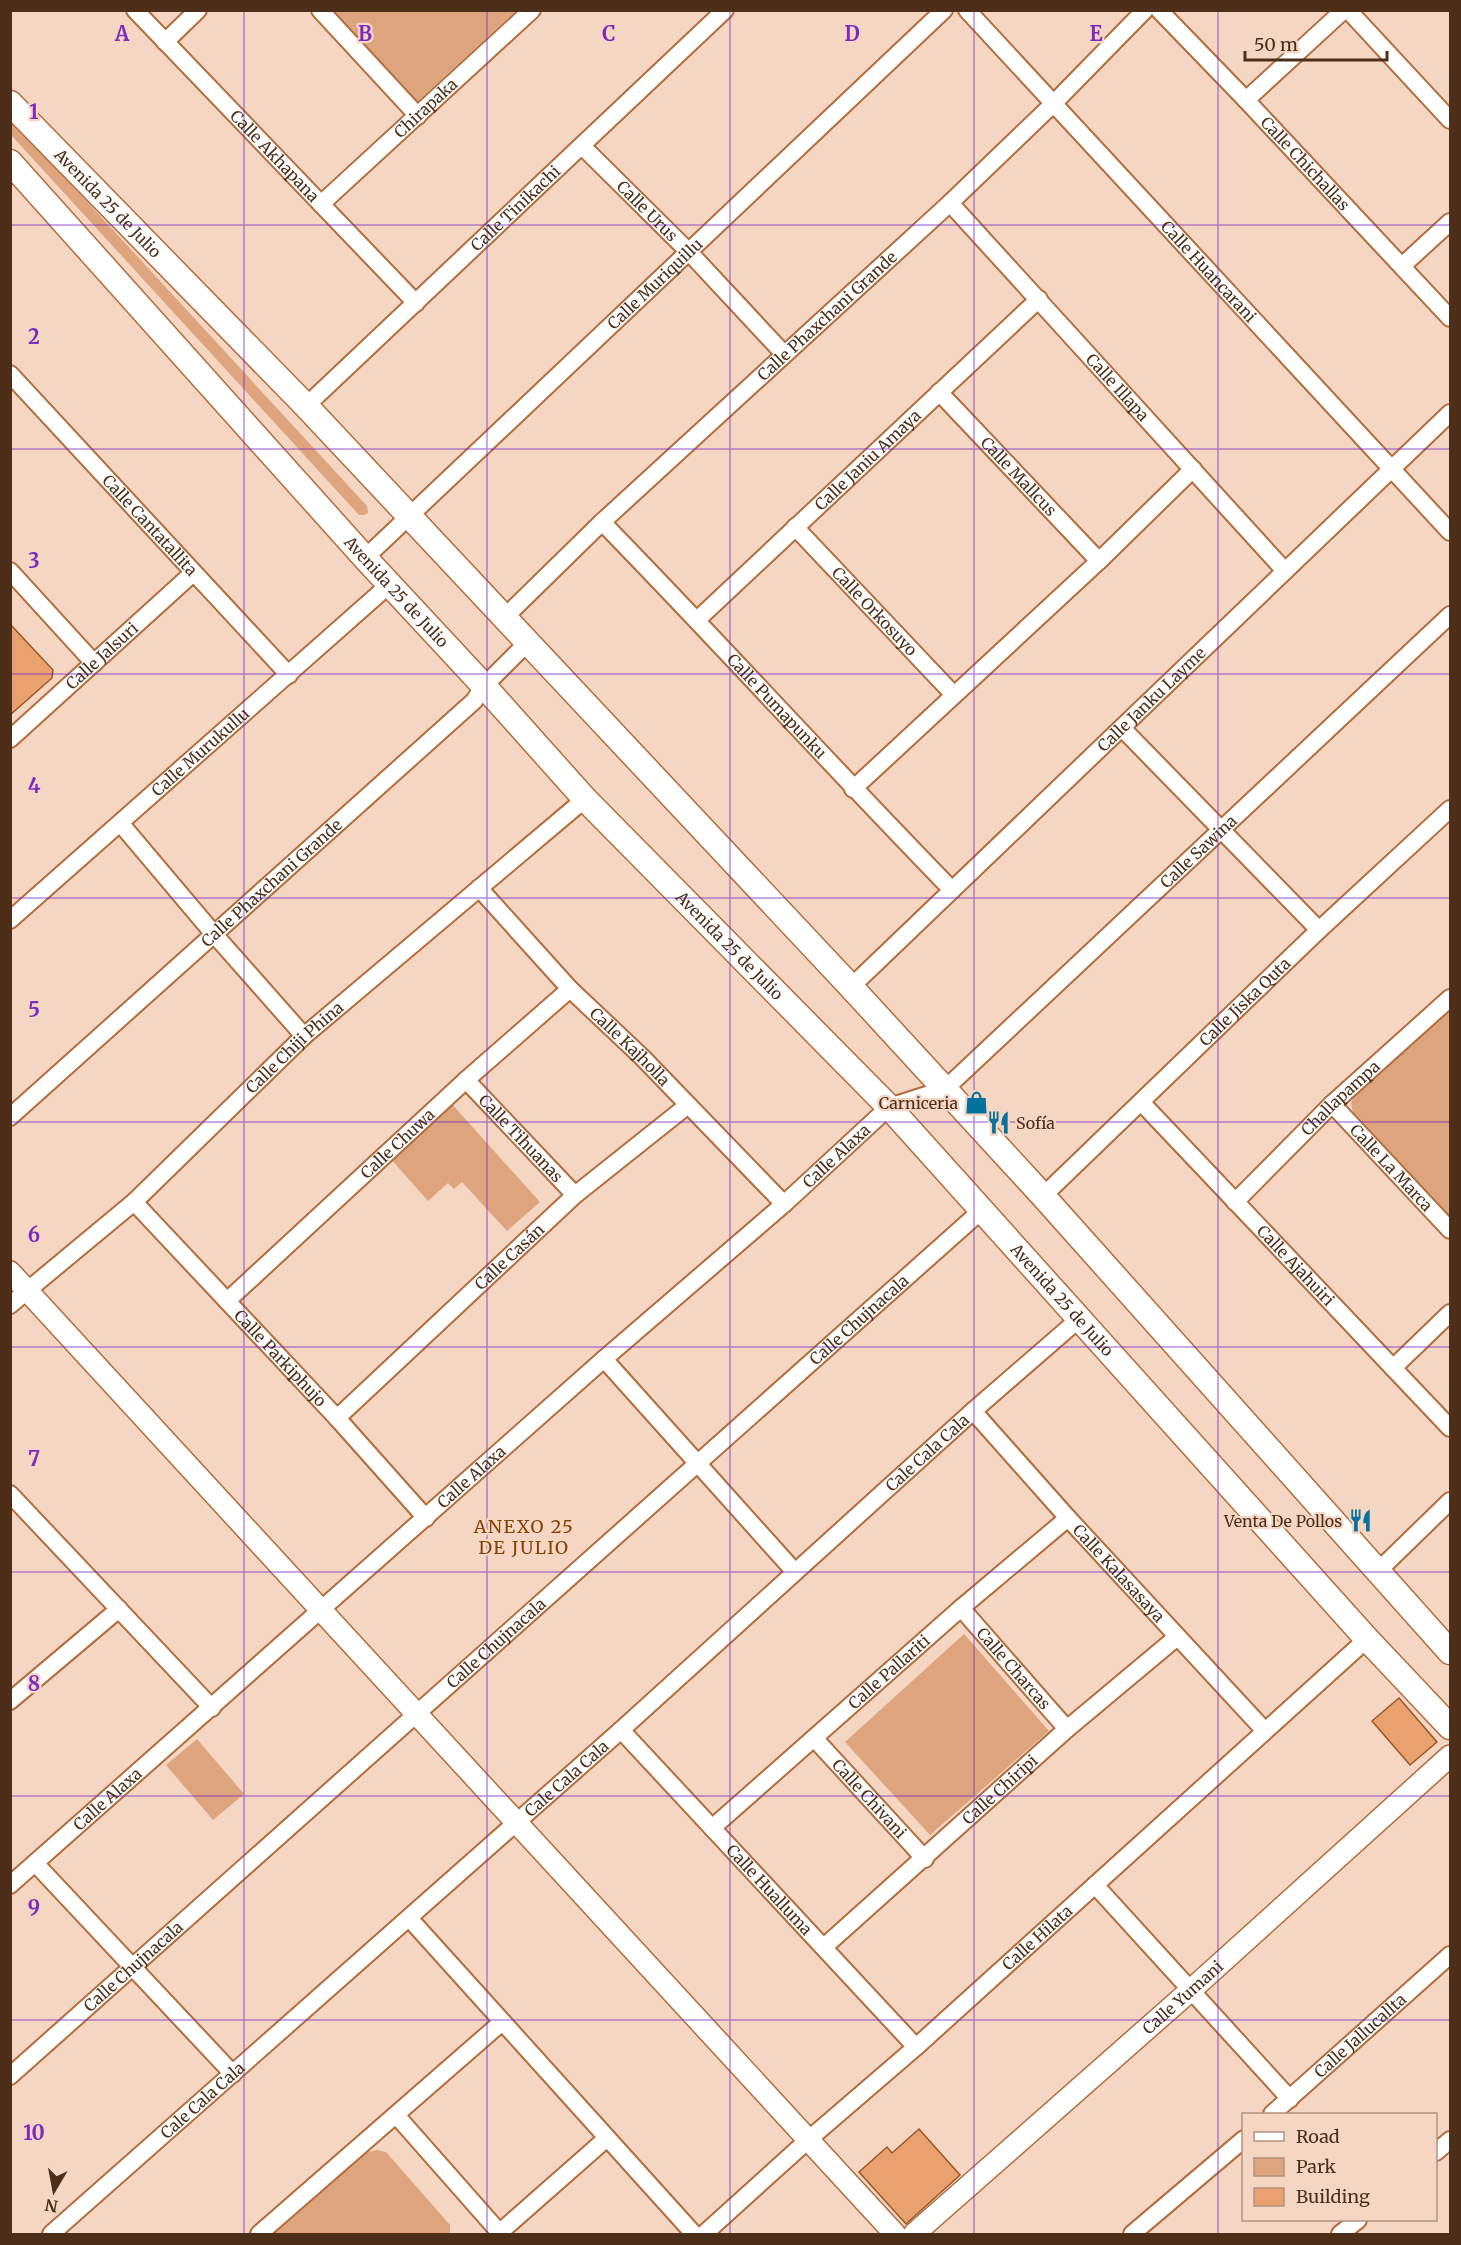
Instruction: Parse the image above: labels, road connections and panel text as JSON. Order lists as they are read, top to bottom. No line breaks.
{"streets":{"main road":["Avenida 25 de Julio"],"street":["Chirapaka","Calle Akhapana","Calle Chichallas","Calle Tinikachi","Calle Urus","Calle Huancarani","Calle Muriquillu","Calle Phaxchani Grande","Calle Illapa","Calle Janiu Amaya","Calle Mallcus","Calle Cantatallita","Calle Orkosuyo","Calle Jalsuri","Calle Janku Layme","Calle Pumapunku","Calle Murukullu","Calle Sawina","Calle Jiska Quta","Calle Kajholla","Calle Chiji Phina","Challapampa","Calle Tihuanas","Calle Chuwa","Calle Alaxa","Calle La Marca","Calle Casán","Calle Ajahuiri","Calle Chujnacala","Calle Parkiphujo","Cale Cala Cala","Calle Kalasasaya","Calle Charcas","Calle Pallariti","Calle Chiripi","Calle Chivani","Calle Hualluma","Calle Hilata","Calle Yumani","Calle Jallucallta"]},"crossings":[["Chirapaka","Calle Akhapana"],["Calle Akhapana","Calle Tinikachi"],["Avenida 25 de Julio","Calle Tinikachi"],["Avenida 25 de Julio","Calle Muriquillu"],["Avenida 25 de Julio","Calle Phaxchani Grande"],["Avenida 25 de Julio","Calle Janku Layme"],["Avenida 25 de Julio","Calle Murukullu"],["Avenida 25 de Julio","Calle Sawina"],["Avenida 25 de Julio","Calle Jiska Quta"],["Avenida 25 de Julio","Calle Chiji Phina"],["Avenida 25 de Julio","Calle Alaxa"],["Avenida 25 de Julio","Calle Chujnacala"],["Avenida 25 de Julio","Cale Cala Cala"],["Avenida 25 de Julio","Calle Hilata"],["Calle Tinikachi","Calle Urus"],["Calle Urus","Calle Muriquillu"],["Calle Urus","Calle Phaxchani Grande"],["Calle Huancarani","Calle Phaxchani Grande"],["Calle Huancarani","Calle Janku Layme"],["Calle Phaxchani Grande","Calle Illapa"],["Calle Phaxchani Grande","Calle Pumapunku"],["Calle Illapa","Calle Janiu Amaya"],["Calle Illapa","Calle Janku Layme"],["Calle Janiu Amaya","Calle Mallcus"],["Calle Janiu Amaya","Calle Orkosuyo"],["Calle Janiu Amaya","Calle Pumapunku"],["Calle Cantatallita","Calle Jalsuri"],["Calle Cantatallita","Calle Murukullu"],["Calle Janku Layme","Calle Pumapunku"],["Calle Sawina","Calle Alaxa"],["Calle Jiska Quta","Calle Ajahuiri"],["Calle Kajholla","Calle Chiji Phina"],["Calle Kajholla","Calle Chuwa"],["Calle Kajholla","Calle Alaxa"],["Calle Kajholla","Calle Casán"],["Calle Chiji Phina","Calle Parkiphujo"],["Challapampa","Calle La Marca"],["Challapampa","Calle Ajahuiri"],["Calle Tihuanas","Calle Chuwa"],["Calle Tihuanas","Calle Casán"],["Calle Chuwa","Calle Parkiphujo"],["Calle Alaxa","Calle Parkiphujo"],["Calle Casán","Calle Parkiphujo"],["Cale Cala Cala","Calle Kalasasaya"],["Cale Cala Cala","Calle Hualluma"],["Calle Kalasasaya","Calle Pallariti"],["Calle Kalasasaya","Calle Chiripi"],["Calle Kalasasaya","Calle Hilata"],["Calle Charcas","Calle Pallariti"],["Calle Charcas","Calle Chiripi"],["Calle Pallariti","Calle Chivani"],["Calle Pallariti","Calle Hualluma"],["Calle Chiripi","Calle Chivani"],["Calle Chiripi","Calle Hualluma"],["Calle Hualluma","Calle Hilata"]],"districts":["ANEXO 25 DE JULIO"],"places":{"shop":["Carniceria"],"restaurant":["Sofía","Venta De Pollos"]},"legend":["Road","Park","Building"],"scale_bar":"50 m","north":"bottom","grid":{"columns":["A","B","C","D","E"],"rows":["1","2","3","4","5","6","7","8","9","10"]}}
